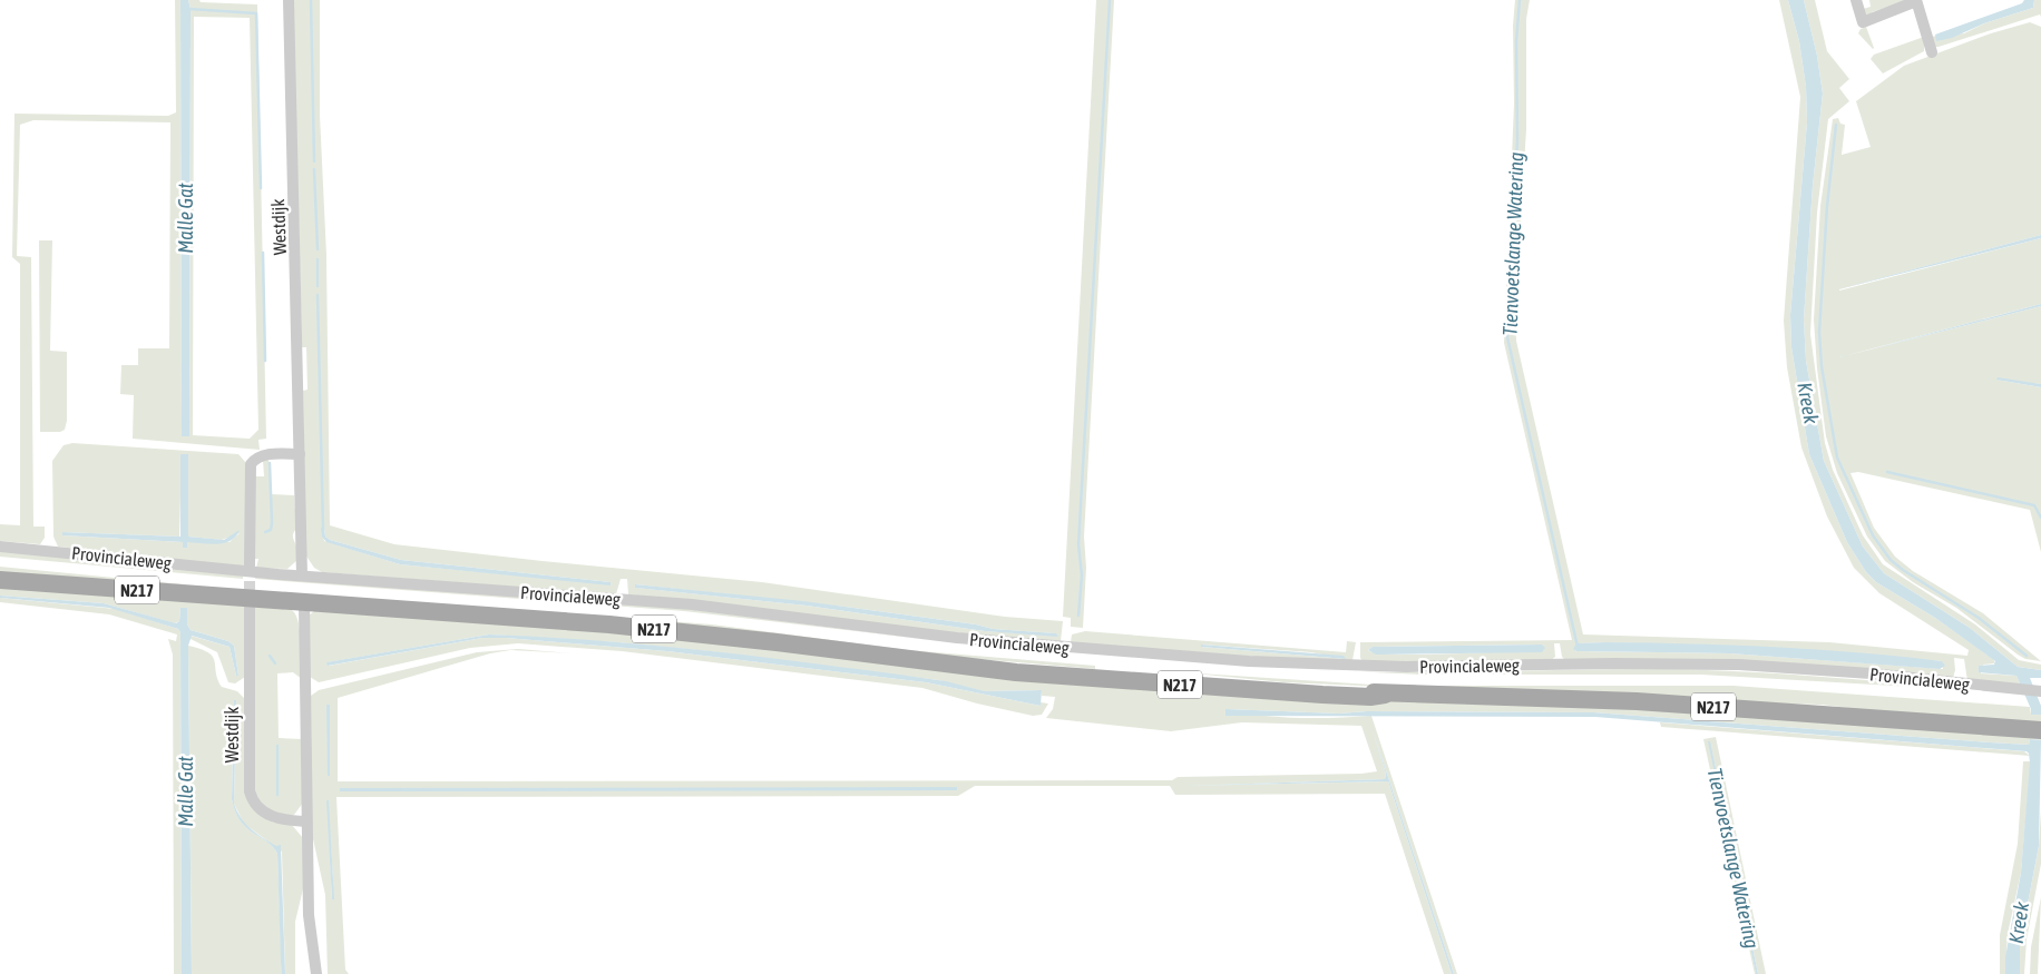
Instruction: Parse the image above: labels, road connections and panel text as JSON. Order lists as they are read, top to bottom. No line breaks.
{"streets":{"main road":["Provincialeweg","N217"],"street":["Westdijk"]},"crossings":[["Westdijk","Provincialeweg"]],"water":["Malle Gat","Tienvoetslange Watering","Kreek"]}
